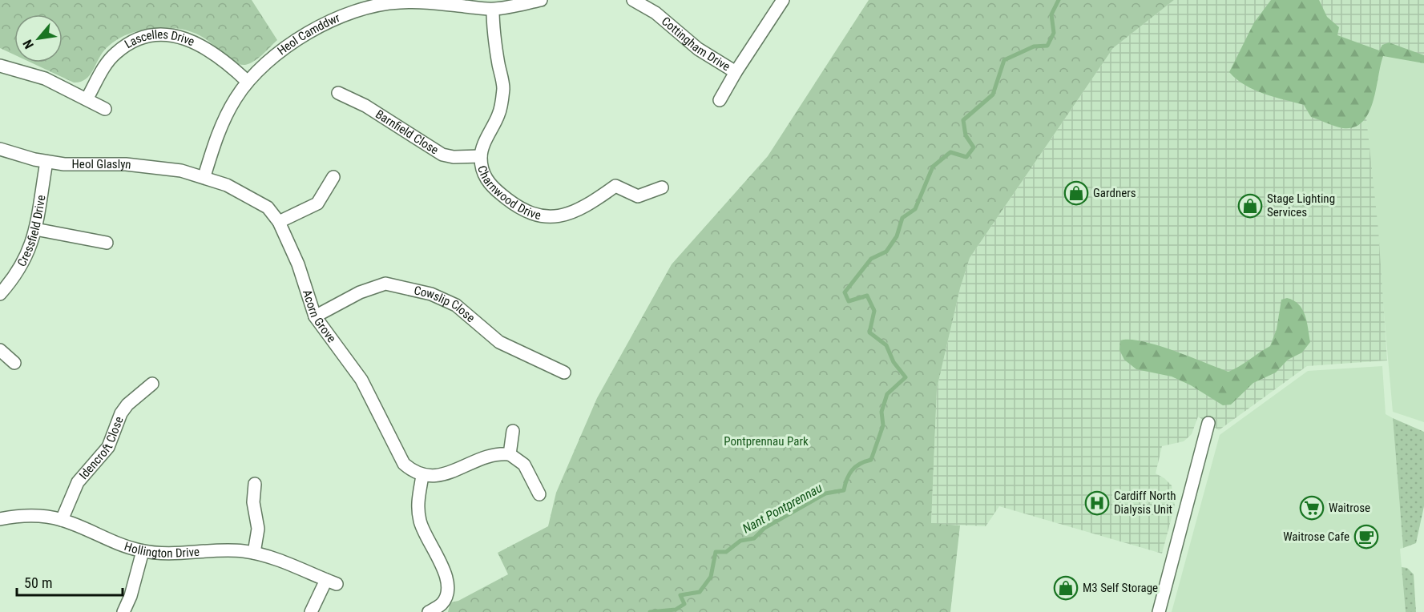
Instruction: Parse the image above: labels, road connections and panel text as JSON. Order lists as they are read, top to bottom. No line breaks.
{"streets":{"street":["Heol Camddwr","Cottingham Drive","Lascelles Drive","Barnfield Close","Heol Glaslyn","Charnwood Drive","Cressfield Drive","Cowslip Close","Acorn Grove","Idencroft Close","Hollington Drive"]},"crossings":[["Heol Camddwr","Lascelles Drive"],["Heol Camddwr","Heol Glaslyn"],["Heol Camddwr","Charnwood Drive"],["Heol Camddwr","Acorn Grove"],["Barnfield Close","Charnwood Drive"],["Heol Glaslyn","Cressfield Drive"],["Heol Glaslyn","Acorn Grove"],["Cowslip Close","Acorn Grove"],["Idencroft Close","Hollington Drive"]],"water":["Nant Pontprennau"],"parks":["Pontprennau Park"],"places":{"shop":["Gardners","Stage Lighting Services","M3 Self Storage"],"hospital":["Cardiff North Dialysis Unit"],"supermarket":["Waitrose"],"cafe":["Waitrose Cafe"]},"scale_bar":"50 m","north":"bottom left"}
